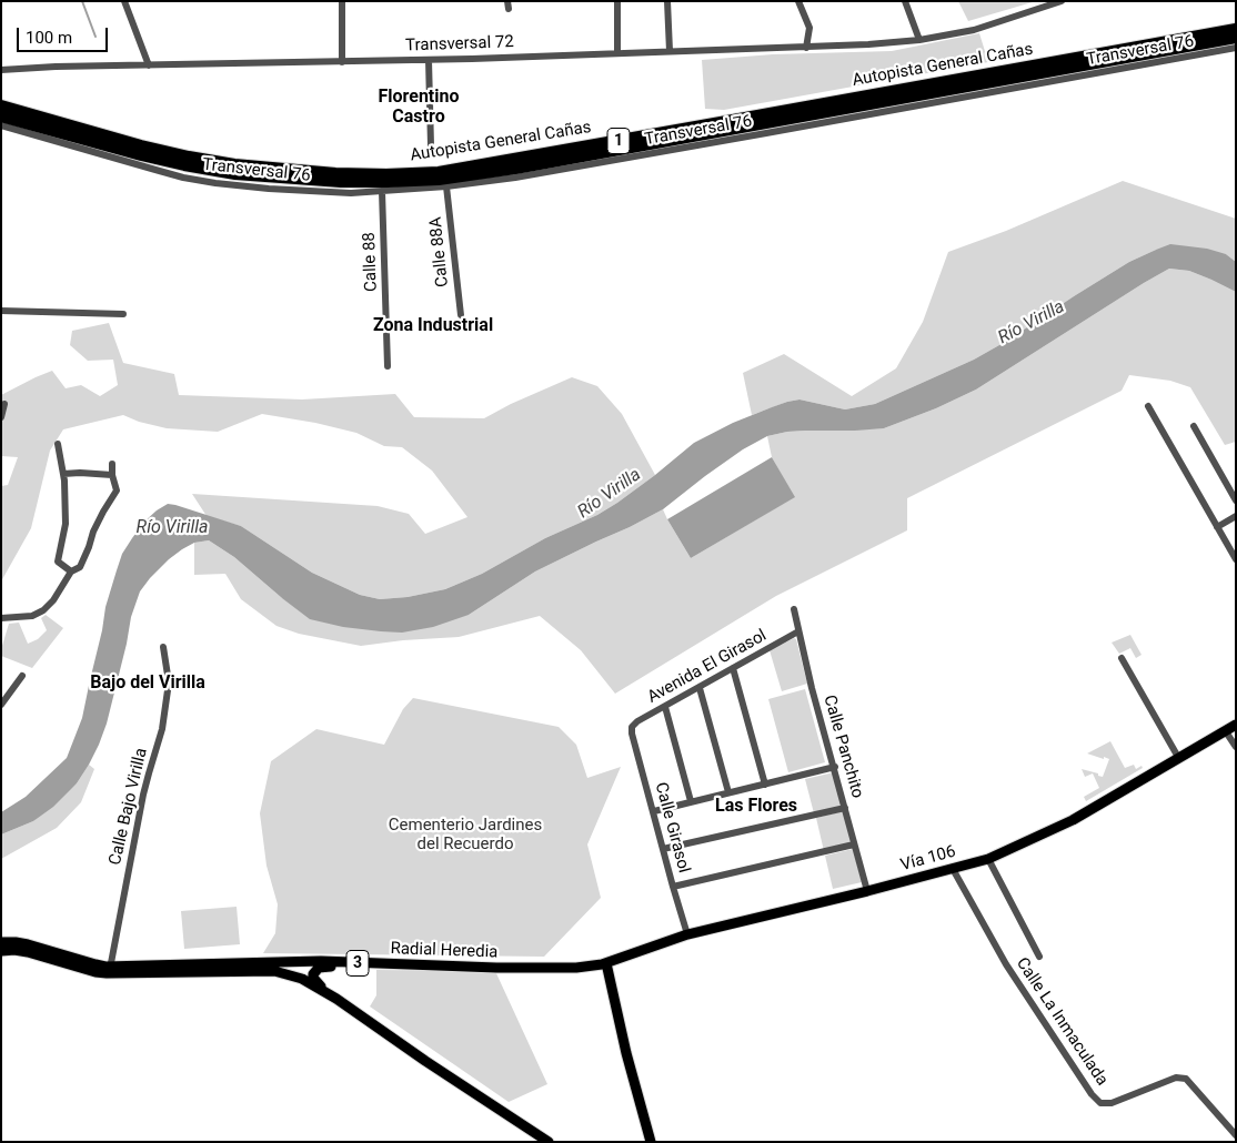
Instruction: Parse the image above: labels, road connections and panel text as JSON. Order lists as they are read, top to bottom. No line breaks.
{"streets":{"highway":["Autopista General Cañas","1"],"main road":["Vía 106","Radial Heredia","3"],"street":["Transversal 72","Transversal 76","Calle 88A","Calle 88","Avenida El Girasol","Calle Panchito","Calle Bajo Virilla","Calle Girasol","Calle La Inmaculada"]},"crossings":[["Transversal 76","Calle 88A"],["Transversal 76","Calle 88"],["Avenida El Girasol","Calle Panchito"],["Avenida El Girasol","Calle Girasol"],["Calle Panchito","Vía 106"],["Calle Bajo Virilla","Radial Heredia"],["Calle Girasol","Vía 106"],["Vía 106","Radial Heredia"],["Vía 106","Calle La Inmaculada"]],"districts":["Florentino Castro","Zona Industrial","Bajo del Virilla","Las Flores"],"water":["Río Virilla"],"parks":["Cementerio Jardines del Recuerdo"],"scale_bar":"100 m"}
